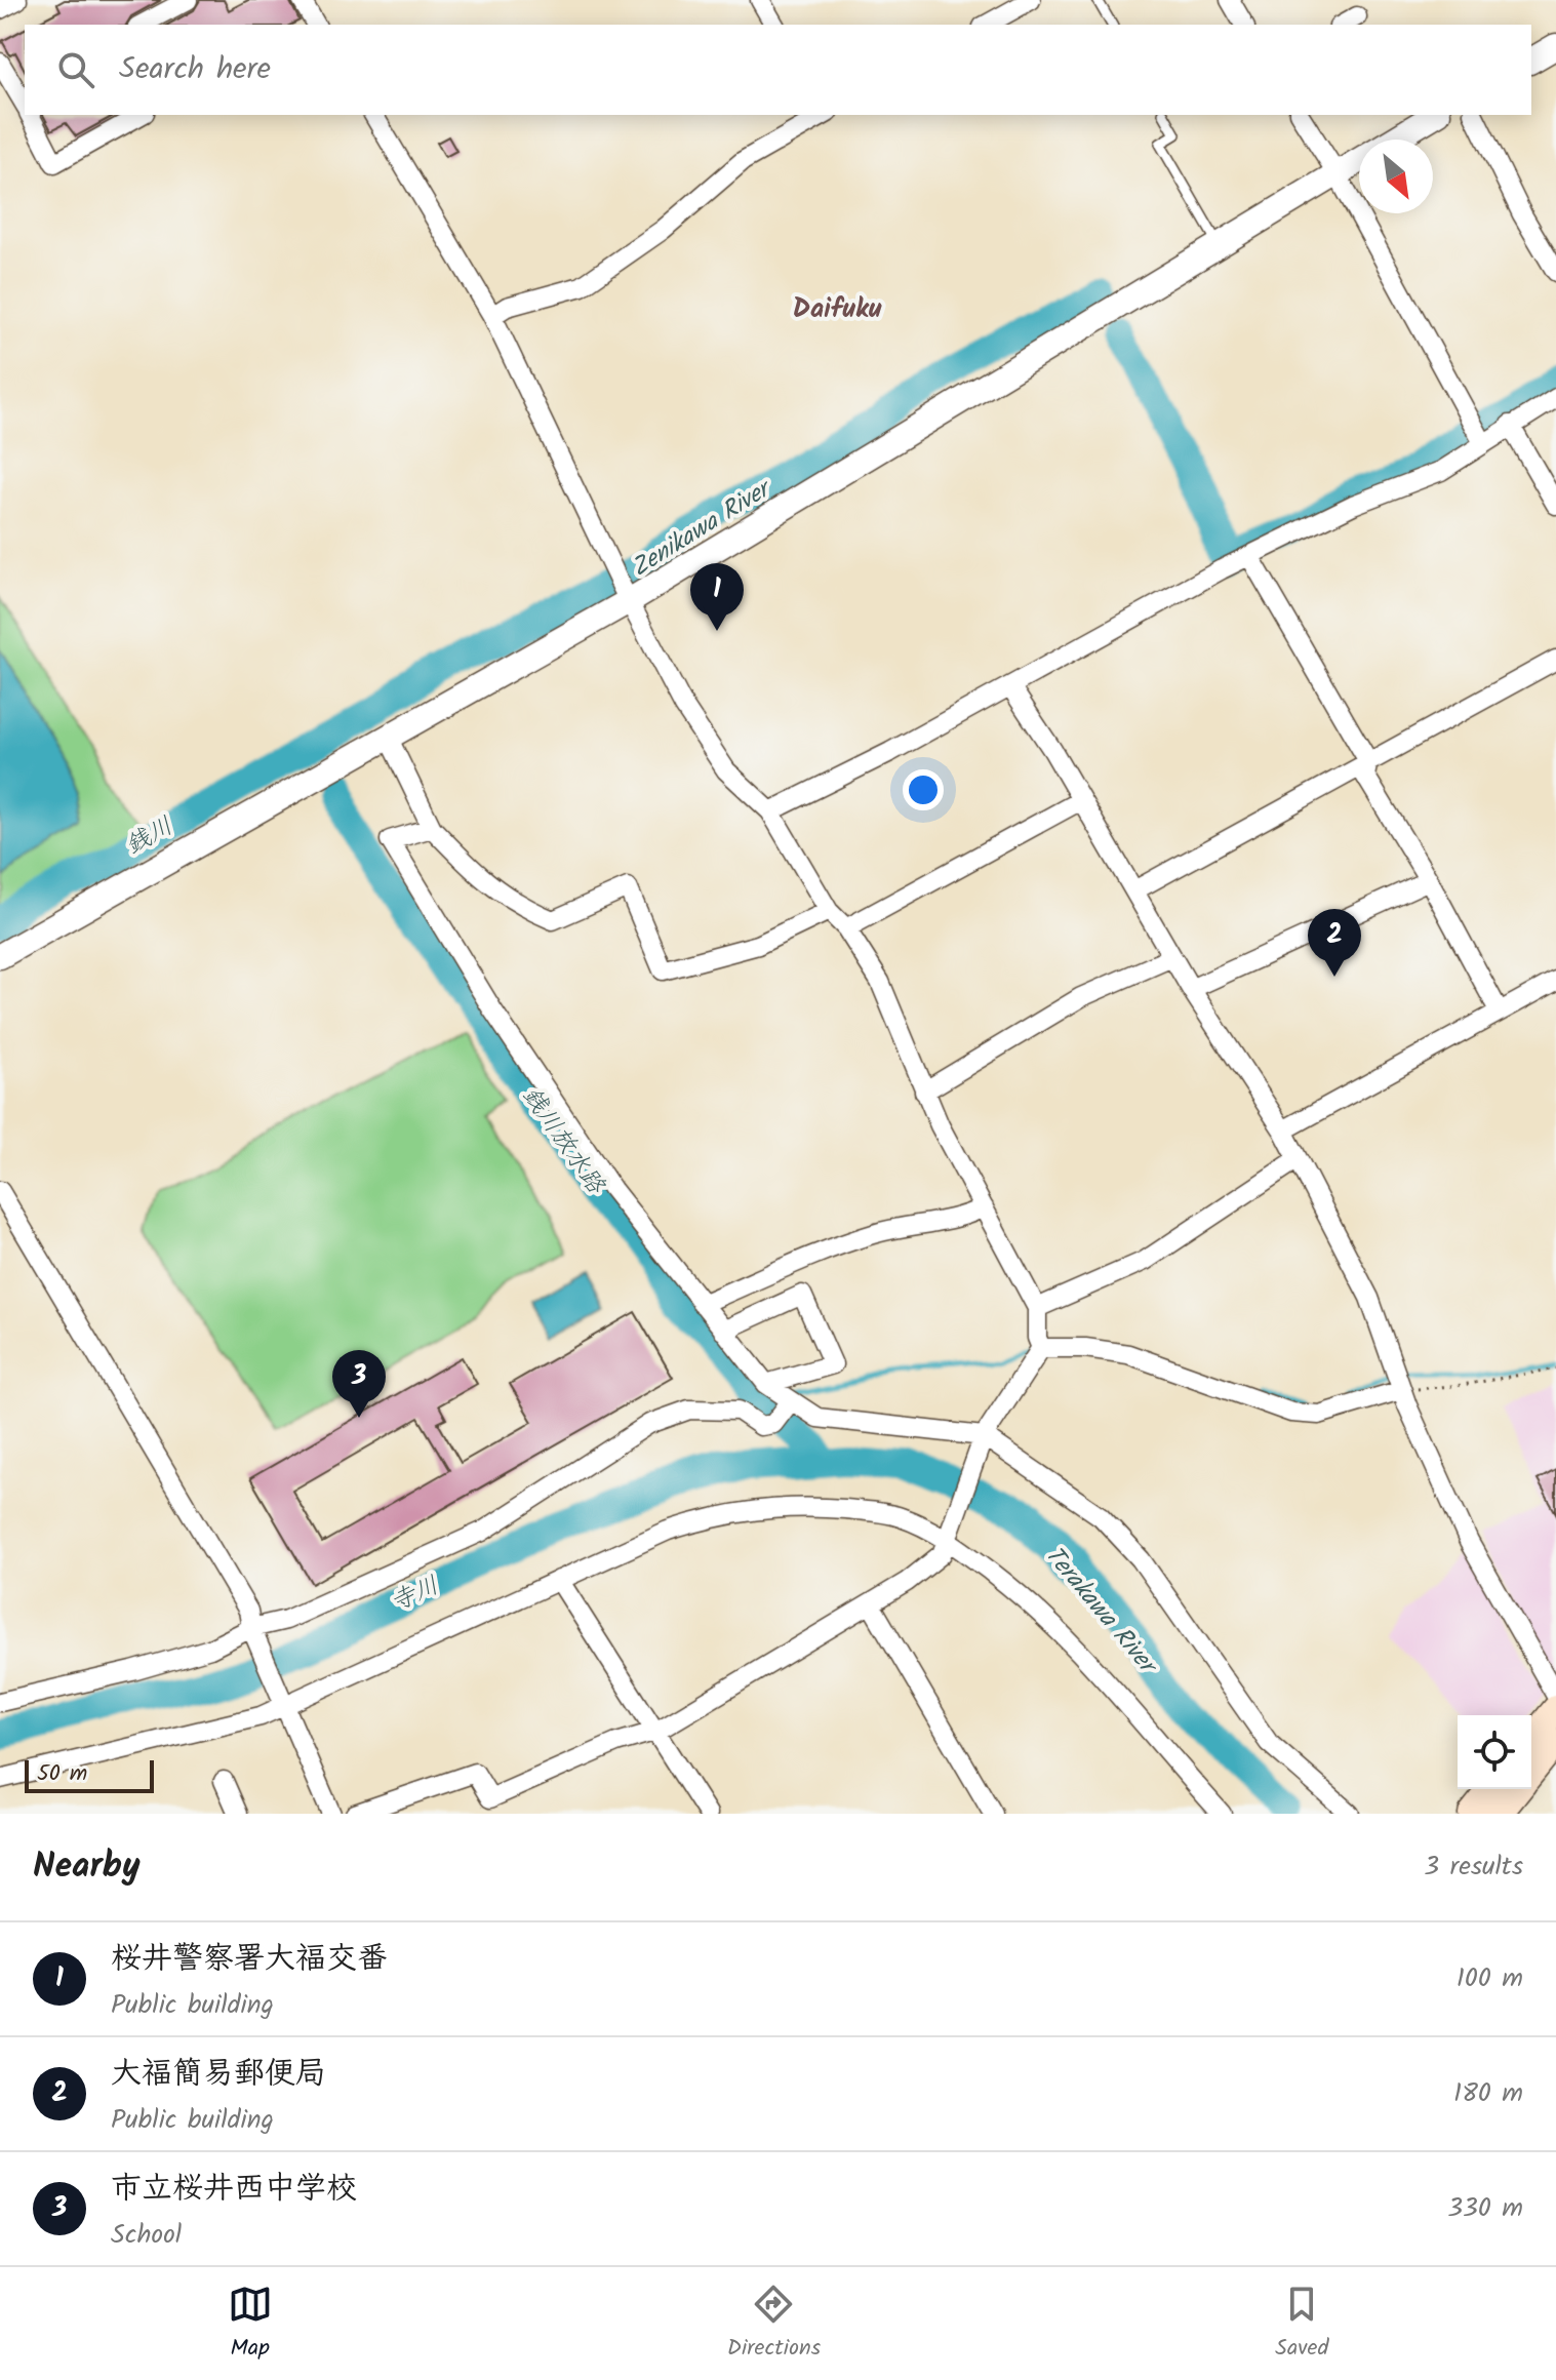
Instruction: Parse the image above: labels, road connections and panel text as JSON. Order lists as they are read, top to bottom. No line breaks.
{"districts":["Daifuku"],"water":["Zenikawa River","銭川","銭川放水路","寺川","Terakawa River"],"scale_bar":"50 m","north":"bottom right","page":{"search":"Search here","pins":["1","2","3"],"scale":"50 m","heading":["Nearby","3 results"],"list":[{"mark":"1","name":"桜井警察署大福交番","note":"Public building","value":"100 m"},{"mark":"2","name":"大福簡易郵便局","note":"Public building","value":"180 m"},{"mark":"3","name":"市立桜井西中学校","note":"School","value":"330 m"}],"nav":["Map","Directions","Saved"]}}
